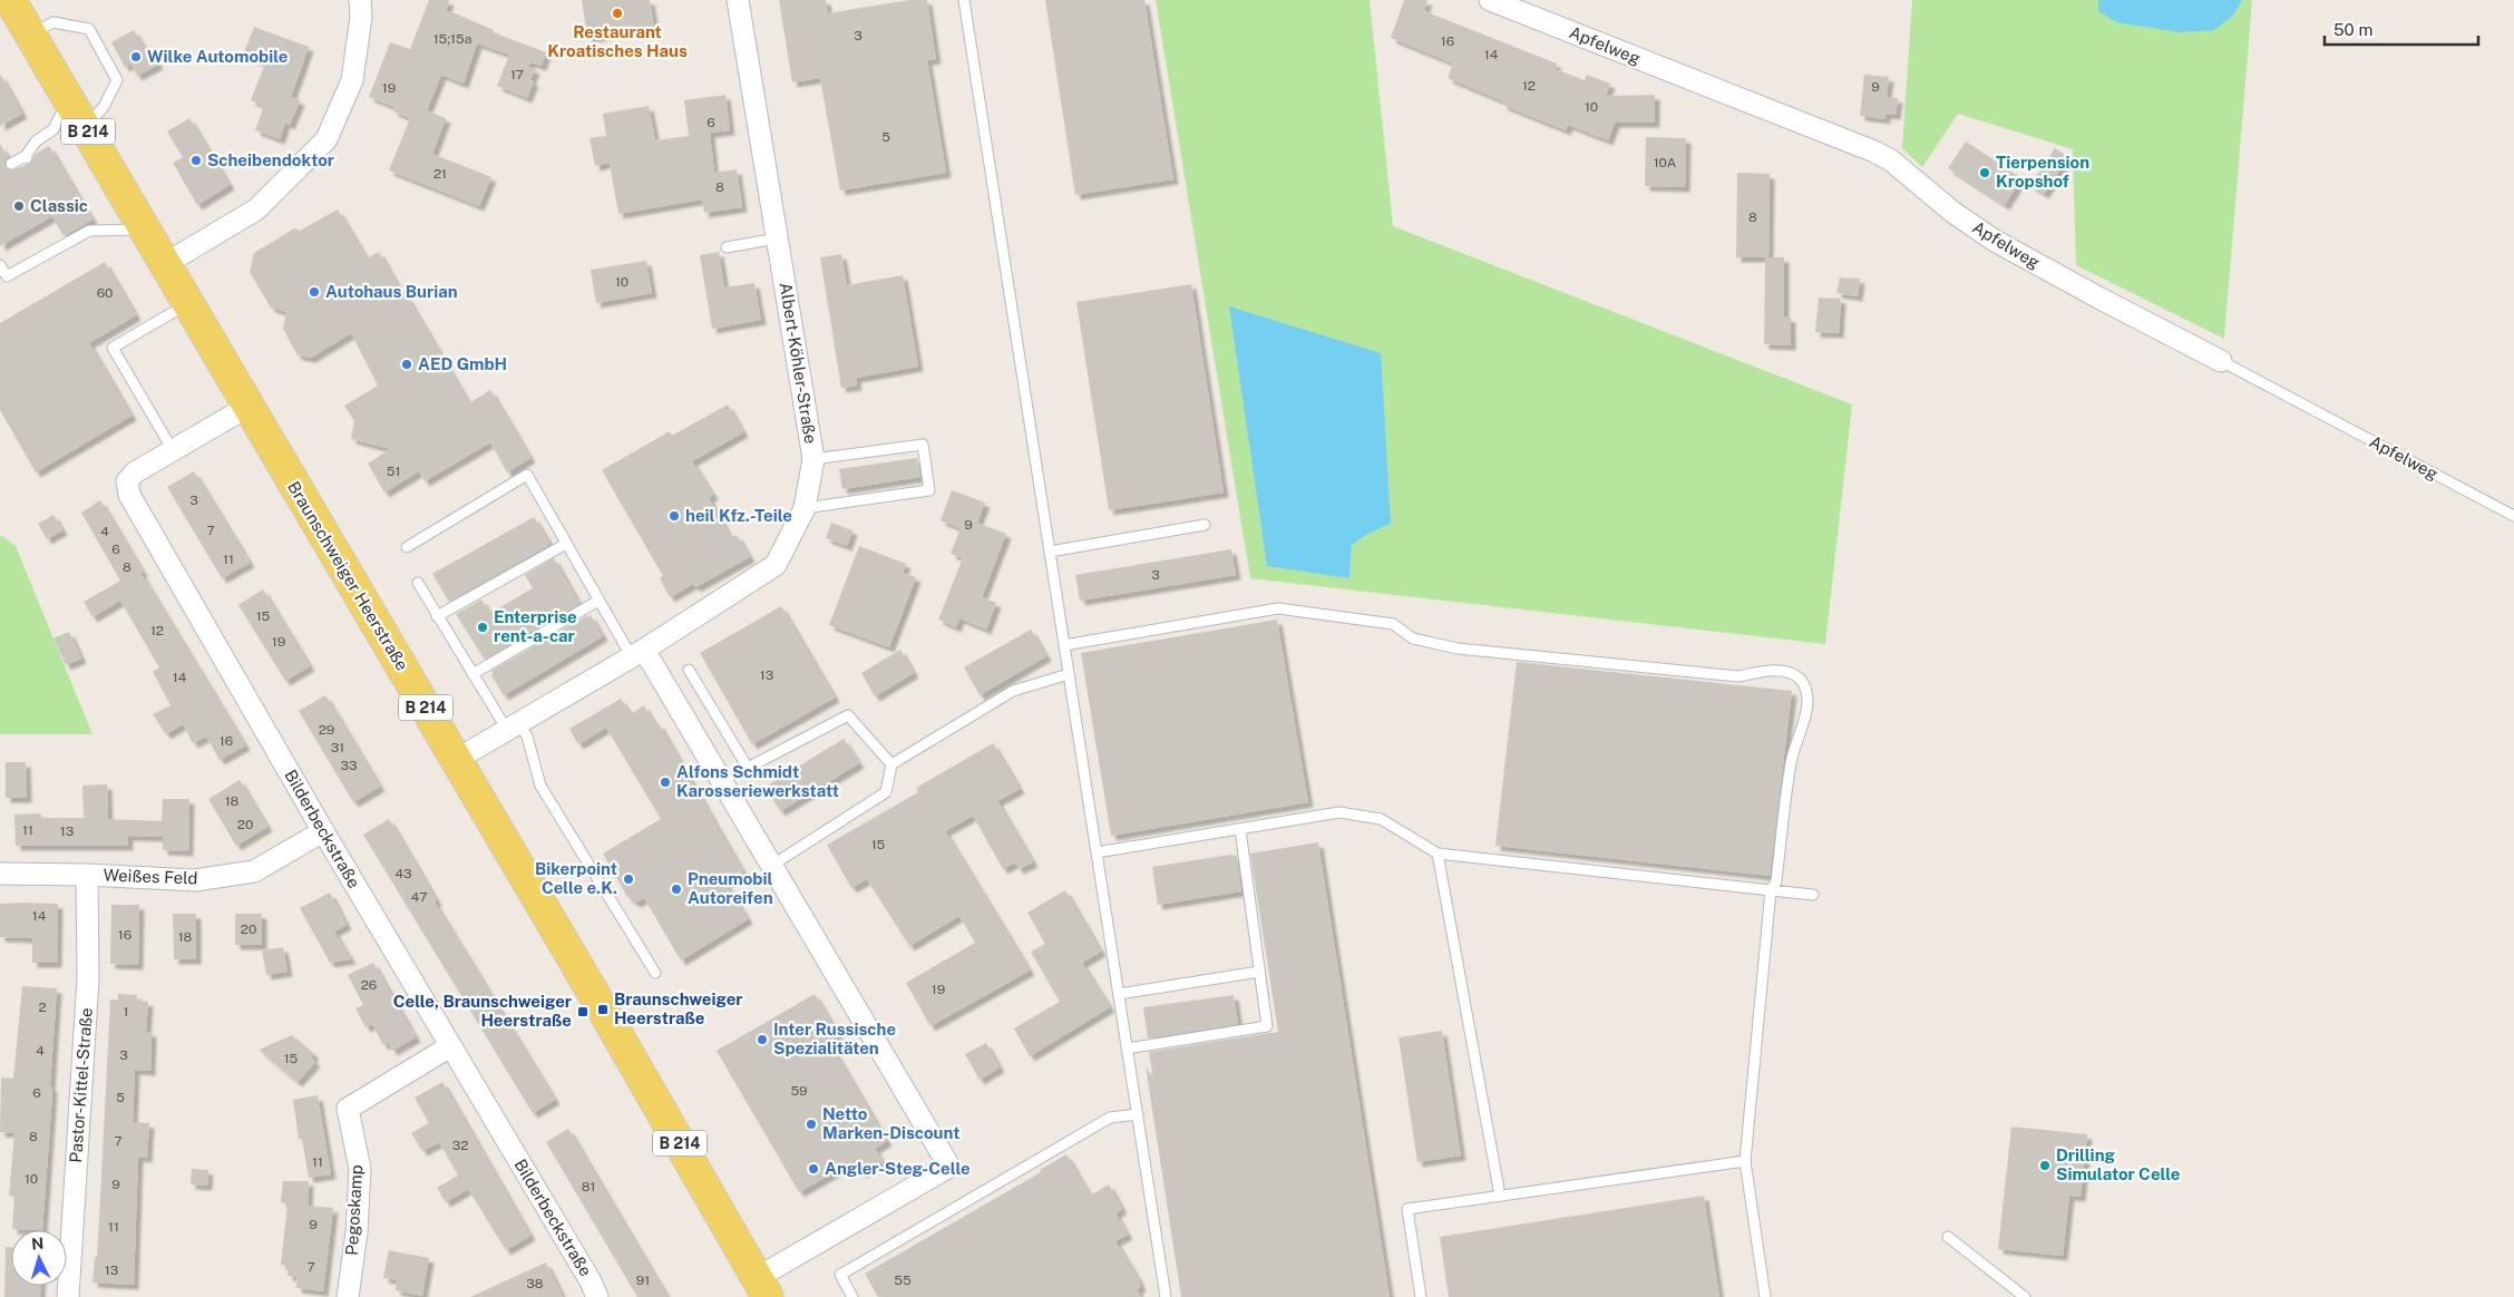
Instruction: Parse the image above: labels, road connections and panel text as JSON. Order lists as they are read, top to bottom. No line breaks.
{"streets":{"main road":["B 214","Braunschweiger Heerstraße"],"street":["Apfelweg","Albert-Köhler-Straße","Bilderbeckstraße","Weißes Feld","Pastor-Kittel-Straße","Pegoskamp"]},"crossings":[["Albert-Köhler-Straße","Braunschweiger Heerstraße"],["Braunschweiger Heerstraße","Bilderbeckstraße"],["Bilderbeckstraße","Weißes Feld"],["Bilderbeckstraße","Pegoskamp"],["Weißes Feld","Pastor-Kittel-Straße"]],"places":{"other":["Restaurant Kroatisches Haus","Wilke Automobile","Scheibendoktor","Tierpension Kropshof","Classic","Autohaus Burian","AED GmbH","heil Kfz.-Teile","Enterprise rent-a-car","Alfons Schmidt Karosseriewerkstatt","Bikerpoint Celle e.K.","Pneumobil Autoreifen","Inter Russische Spezialitäten","Netto Marken-Discount","Drilling Simulator Celle","Angler-Steg-Celle"],"transit":["Braunschweiger Heerstraße","Celle, Braunschweiger Heerstraße"]},"house_numbers":["3","15;15a","16","14","17","12","9","19","10","6","5","10A","21","8","8","10","60","51","3","9","7","4","6","11","8","3","15","12","19","13","14","29","16","31","33","18","20","11","13","15","43","47","14","20","16","18","26","19","2","1","4","3","15","59","6","5","8","7","32","11","10","9","81","9","11","7","13","91","55","38"],"scale_bar":"50 m","north":"top"}
